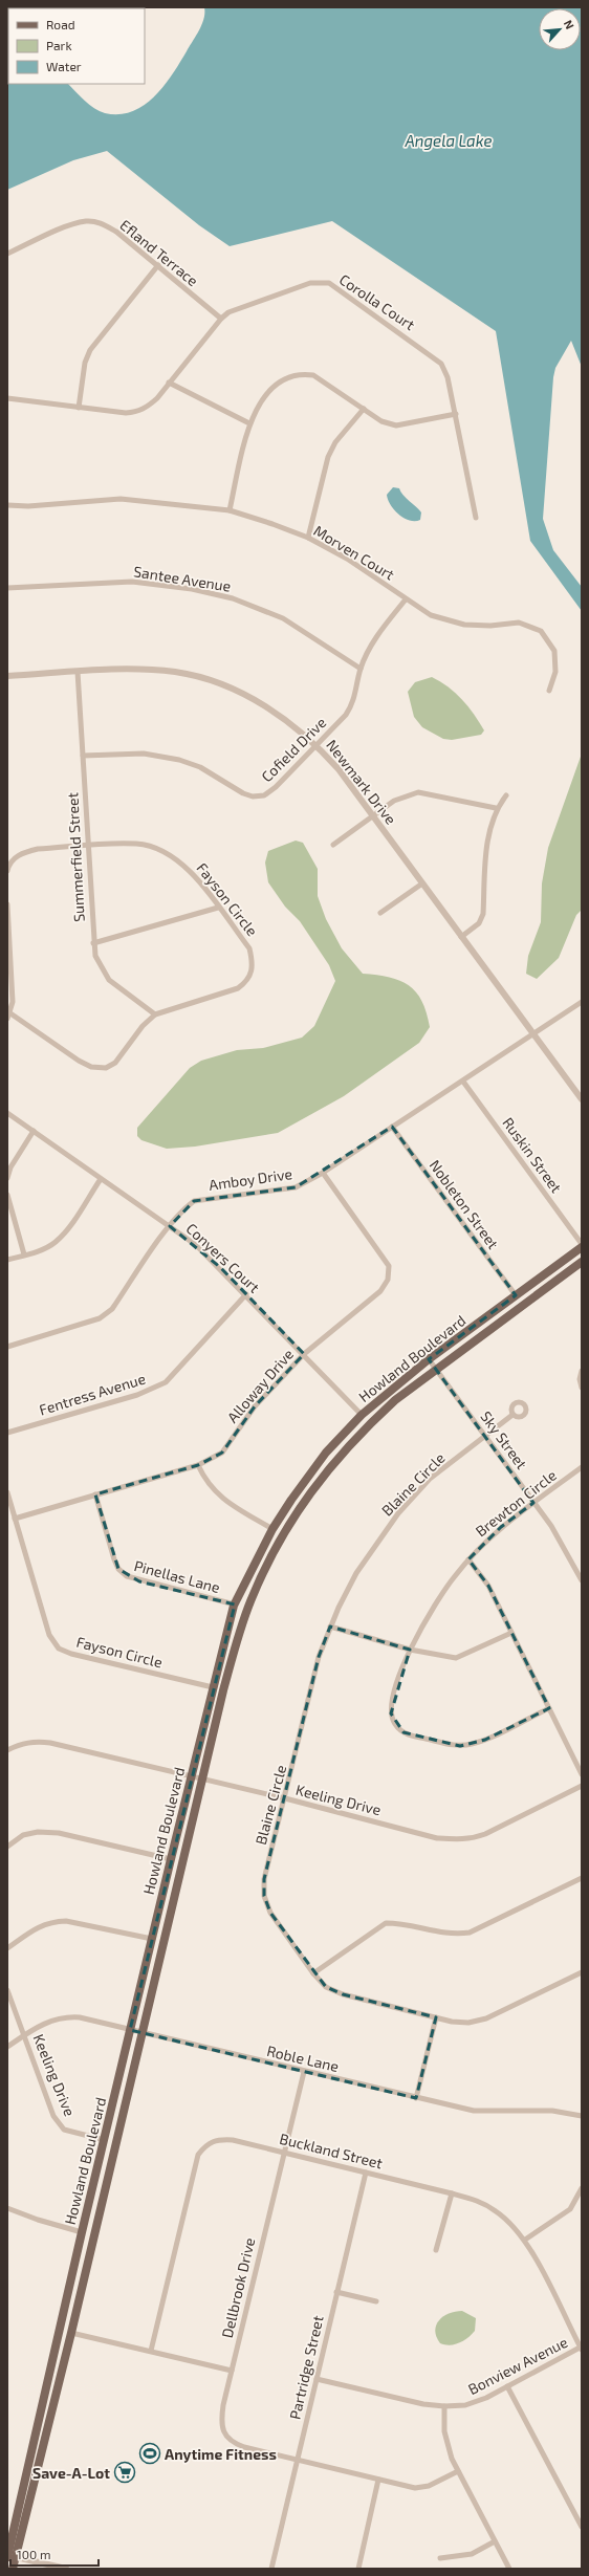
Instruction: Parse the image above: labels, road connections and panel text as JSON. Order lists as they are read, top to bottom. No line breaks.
{"streets":{"main road":["Howland Boulevard"],"street":["Efland Terrace","Corolla Court","Morven Court","Santee Avenue","Cofield Drive","Newmark Drive","Summerfield Street","Fayson Circle","Ruskin Street","Amboy Drive","Nobleton Street","Conyers Court","Alloway Drive","Fentress Avenue","Sky Street","Blaine Circle","Brewton Circle","Pinellas Lane","Keeling Drive","Roble Lane","Buckland Street","Dellbrook Drive","Bonview Avenue","Partridge Street"]},"crossings":[["Efland Terrace","Corolla Court"],["Morven Court","Cofield Drive"],["Santee Avenue","Cofield Drive"],["Cofield Drive","Newmark Drive"],["Cofield Drive","Summerfield Street"],["Newmark Drive","Summerfield Street"],["Newmark Drive","Amboy Drive"],["Summerfield Street","Fayson Circle"],["Fayson Circle","Howland Boulevard"],["Fayson Circle","Alloway Drive"],["Ruskin Street","Amboy Drive"],["Amboy Drive","Nobleton Street"],["Amboy Drive","Conyers Court"],["Amboy Drive","Alloway Drive"],["Nobleton Street","Howland Boulevard"],["Conyers Court","Howland Boulevard"],["Conyers Court","Alloway Drive"],["Conyers Court","Fentress Avenue"],["Howland Boulevard","Sky Street"],["Howland Boulevard","Pinellas Lane"],["Howland Boulevard","Keeling Drive"],["Howland Boulevard","Roble Lane"],["Alloway Drive","Pinellas Lane"],["Sky Street","Blaine Circle"],["Sky Street","Brewton Circle"],["Blaine Circle","Keeling Drive"],["Keeling Drive","Roble Lane"],["Roble Lane","Dellbrook Drive"],["Buckland Street","Dellbrook Drive"],["Buckland Street","Bonview Avenue"],["Buckland Street","Partridge Street"],["Dellbrook Drive","Partridge Street"],["Bonview Avenue","Partridge Street"]],"water":["Angela Lake"],"places":{"sports":["Anytime Fitness"],"supermarket":["Save-A-Lot"]},"legend":["Road","Park","Water"],"scale_bar":"100 m","north":"top right"}
